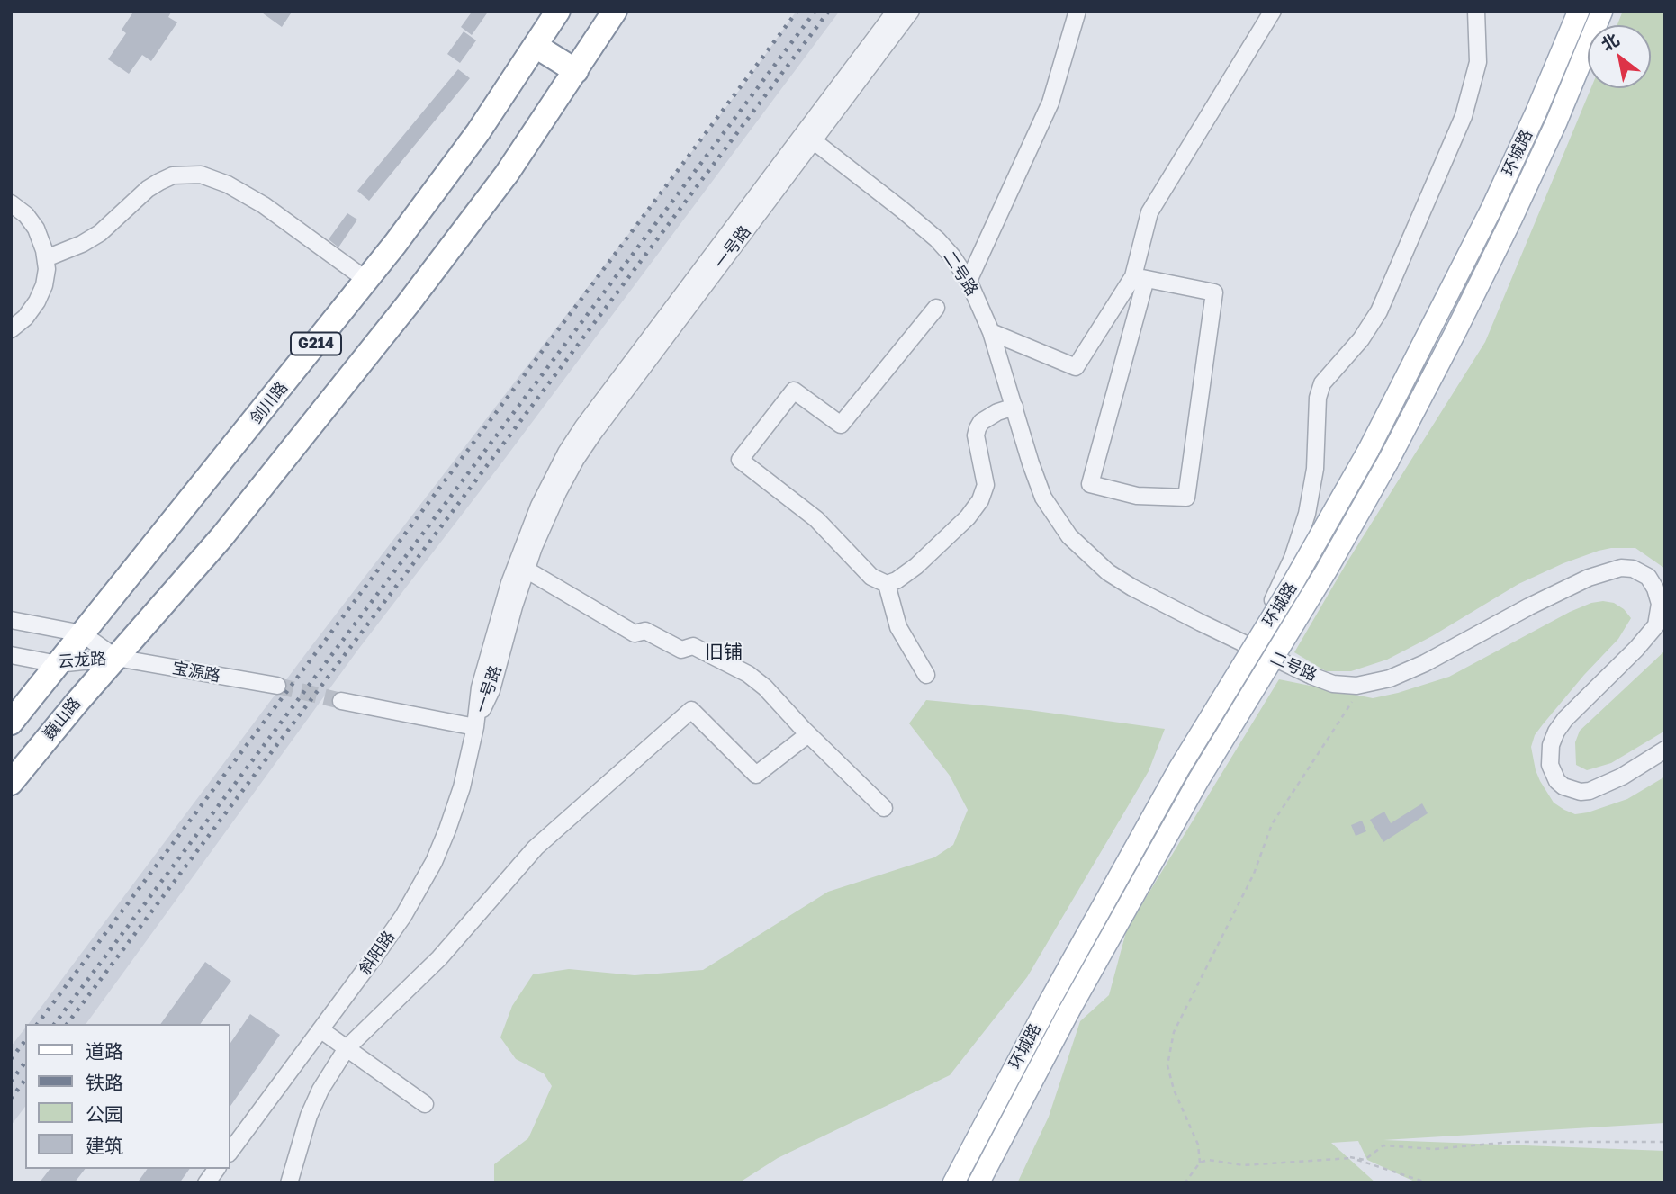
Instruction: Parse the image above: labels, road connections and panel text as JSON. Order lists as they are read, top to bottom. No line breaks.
{"streets":{"highway":["G214","剑川路","巍山路"],"main road":["环城路"],"street":["一号路","二号路","云龙路","宝源路","斜阳路"]},"crossings":[["一号路","二号路"],["一号路","斜阳路"],["G214","剑川路"],["G214","云龙路"],["G214","宝源路"],["G214","巍山路"],["剑川路","云龙路"],["云龙路","宝源路"],["云龙路","巍山路"],["宝源路","巍山路"]],"districts":["旧铺"],"legend":["道路","铁路","公园","建筑"],"north":"top left"}
